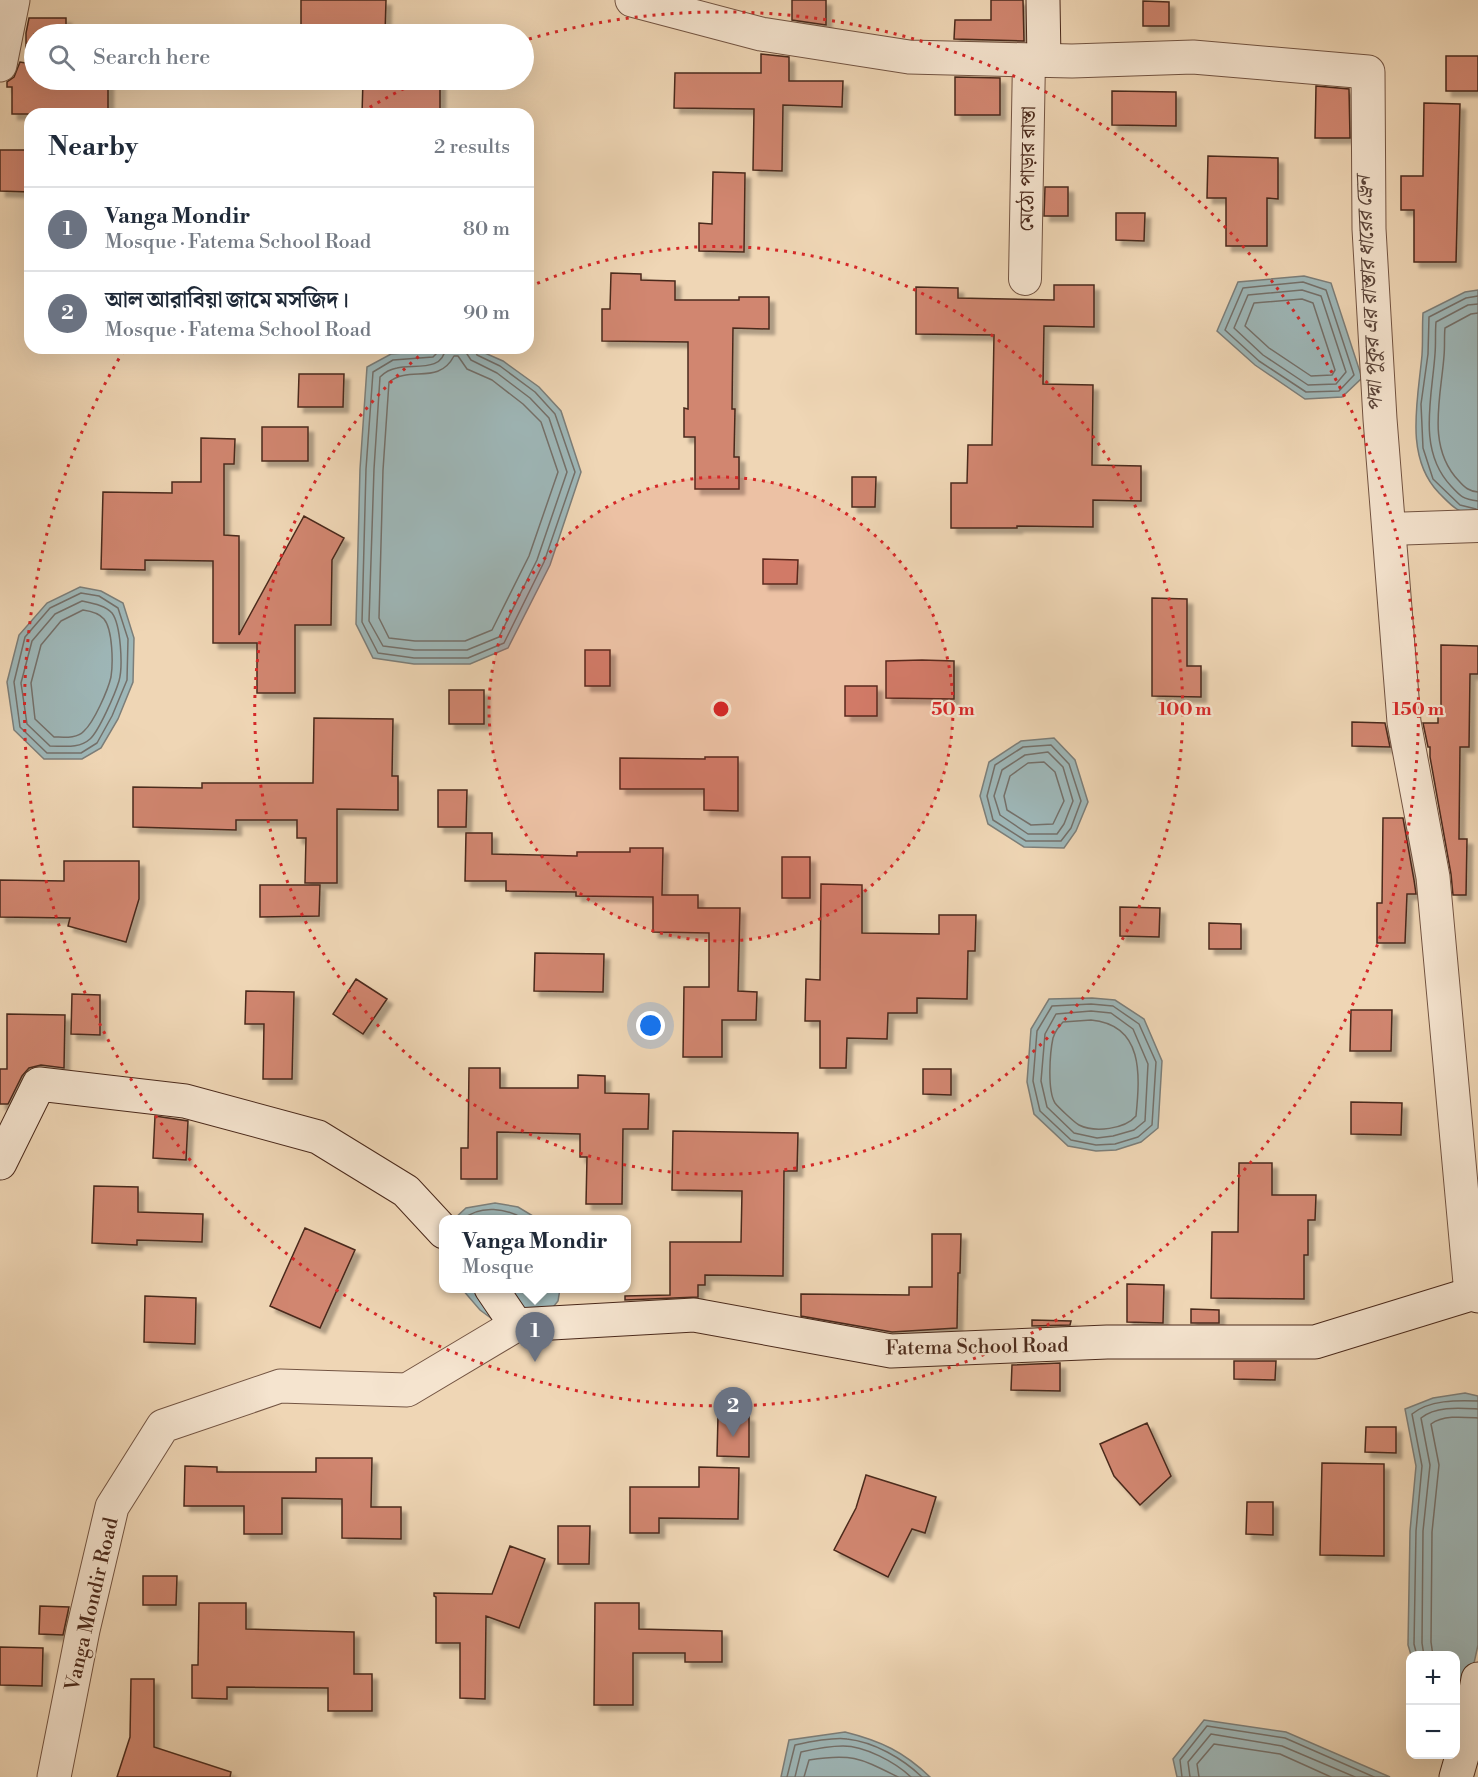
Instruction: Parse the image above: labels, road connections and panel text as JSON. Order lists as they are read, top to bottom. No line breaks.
{"streets":{"street":["মেঠো পাড়ার রাস্তা","Fatema School Road","Vanga Mondir Road"]},"crossings":[["Fatema School Road","Vanga Mondir Road"]],"water":["পদ্মা পুকুর এর রাস্তার ধারের ড্রেন"],"page":{"search":"Search here","heading":["Nearby","2 results"],"list":[{"mark":"1","name":"Vanga Mondir","note":"Mosque · Fatema School Road","value":"80 m"},{"mark":"2","name":"আল আরাবিয়া জামে মসজিদ।","note":"Mosque · Fatema School Road","value":"90 m"}],"popup":["Vanga Mondir","Mosque"],"pins":["1","2"],"map_buttons":["+","−"]},"rings":["50 m","100 m","150 m"]}
